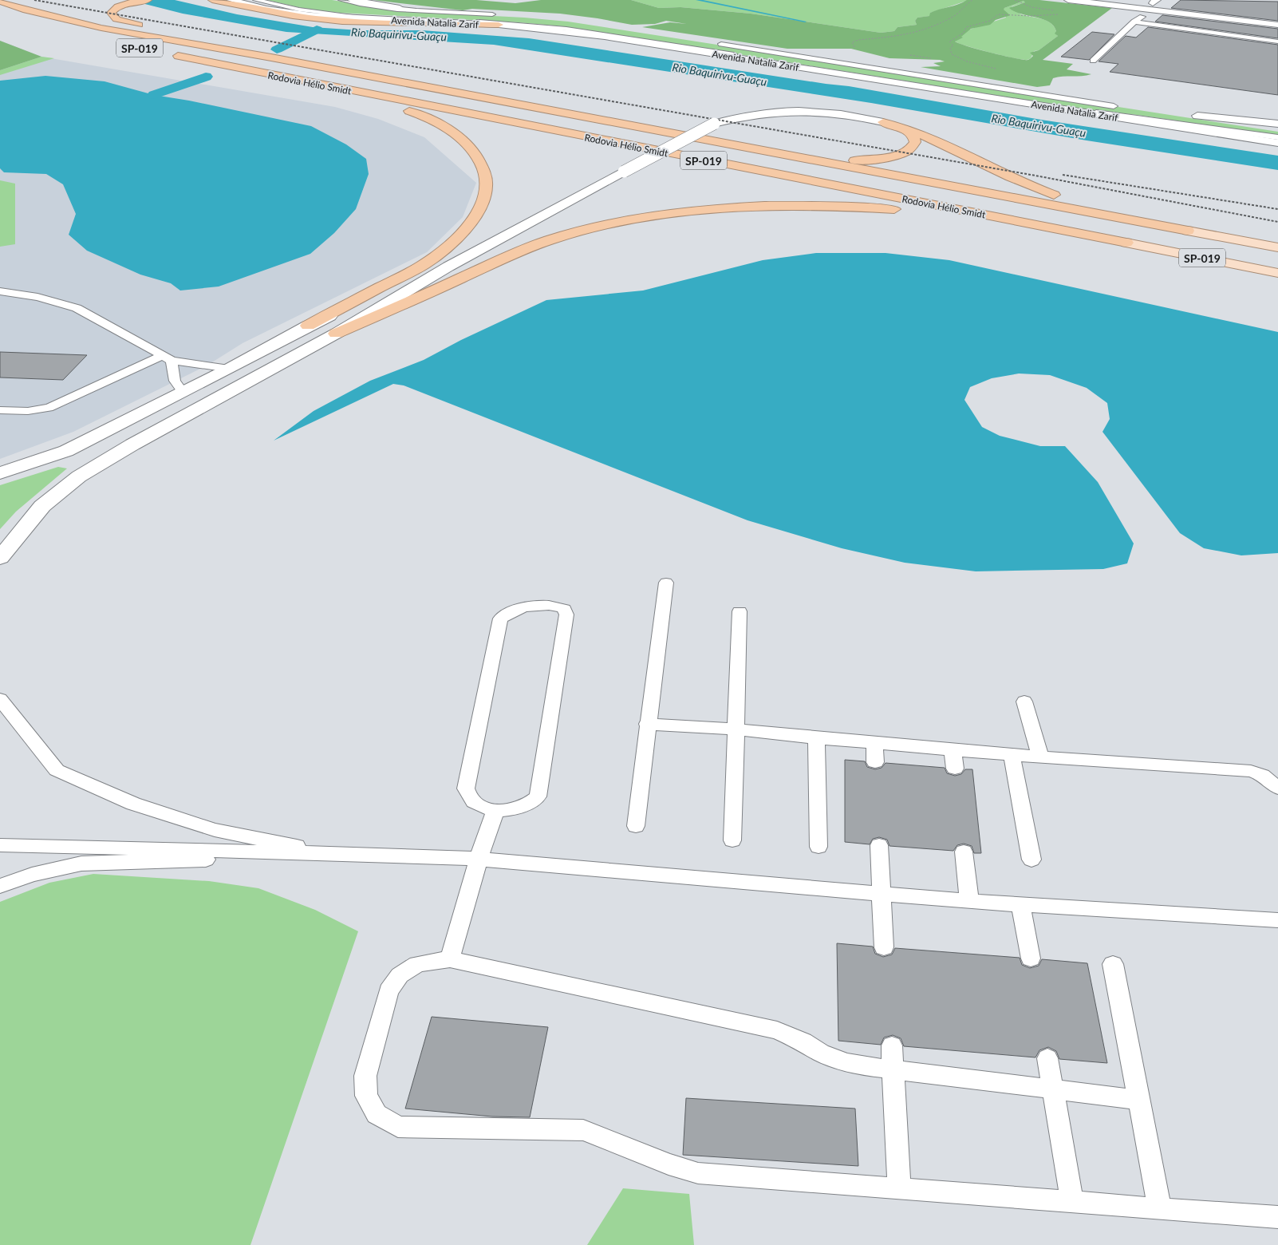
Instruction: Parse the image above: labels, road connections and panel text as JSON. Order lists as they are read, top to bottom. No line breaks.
{"streets":{"highway":["SP-019","Rodovia Hélio Smidt"],"main road":["Avenida Natalia Zarif"]},"water":["Rio Baquirivu-Guaçu"]}
